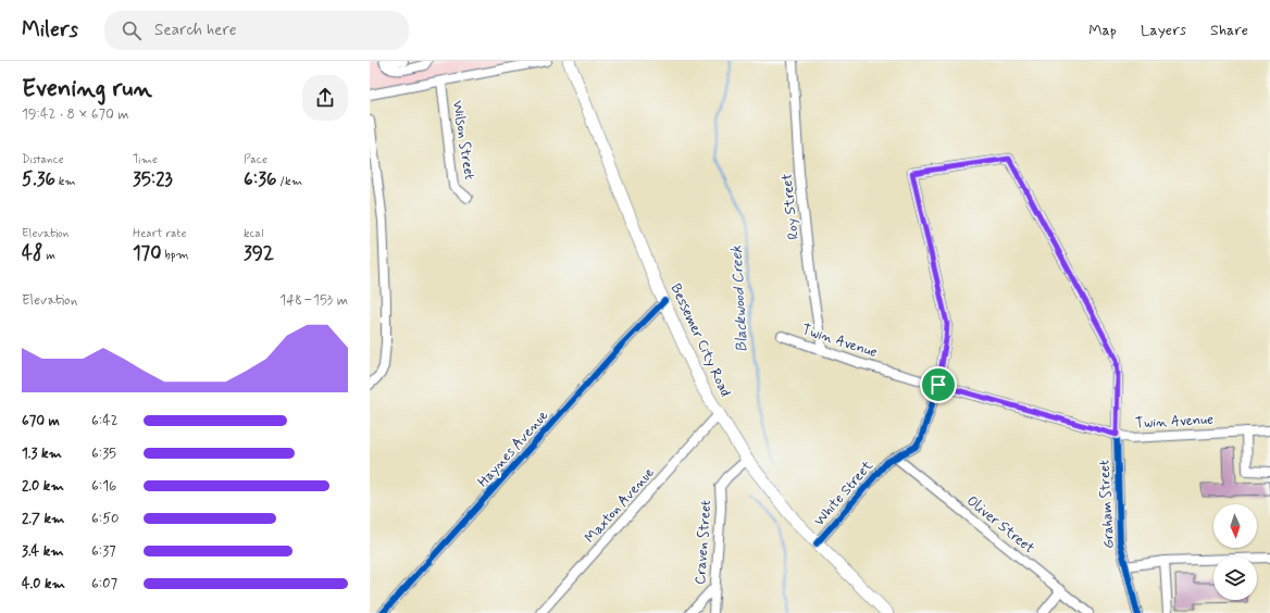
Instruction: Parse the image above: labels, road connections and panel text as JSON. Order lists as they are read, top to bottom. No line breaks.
{"streets":{"main road":["Bessemer City Road"],"street":["Wilson Street","Roy Street","Twin Avenue","Haynes Avenue","White Street","Graham Street","Maxton Avenue","Oliver Street","Craven Street"]},"crossings":[["Roy Street","Twin Avenue"],["Bessemer City Road","Haynes Avenue"],["Bessemer City Road","White Street"],["Bessemer City Road","Maxton Avenue"],["Bessemer City Road","Craven Street"],["Twin Avenue","White Street"],["Twin Avenue","Graham Street"],["White Street","Graham Street"],["White Street","Oliver Street"]],"water":["Blackwood Creek"],"north":"bottom","page":{"header":"Milers","search":"Search here","nav":["Map","Layers","Share"],"heading":["Evening run","19:42 · 8 × 670 m"],"stats":[["Distance","5.36 km"],["Time","35:23"],["Pace","6:36 /km"],["Elevation","48 m"],["Heart rate","170 bpm"],["kcal","392"]],"chart":["Elevation","148–153 m"],"list":[{"name":"670 m","note":"6:42"},{"name":"1.3 km","note":"6:35"},{"name":"2.0 km","note":"6:16"},{"name":"2.7 km","note":"6:50"},{"name":"3.4 km","note":"6:37"},{"name":"4.0 km","note":"6:07"}]}}
